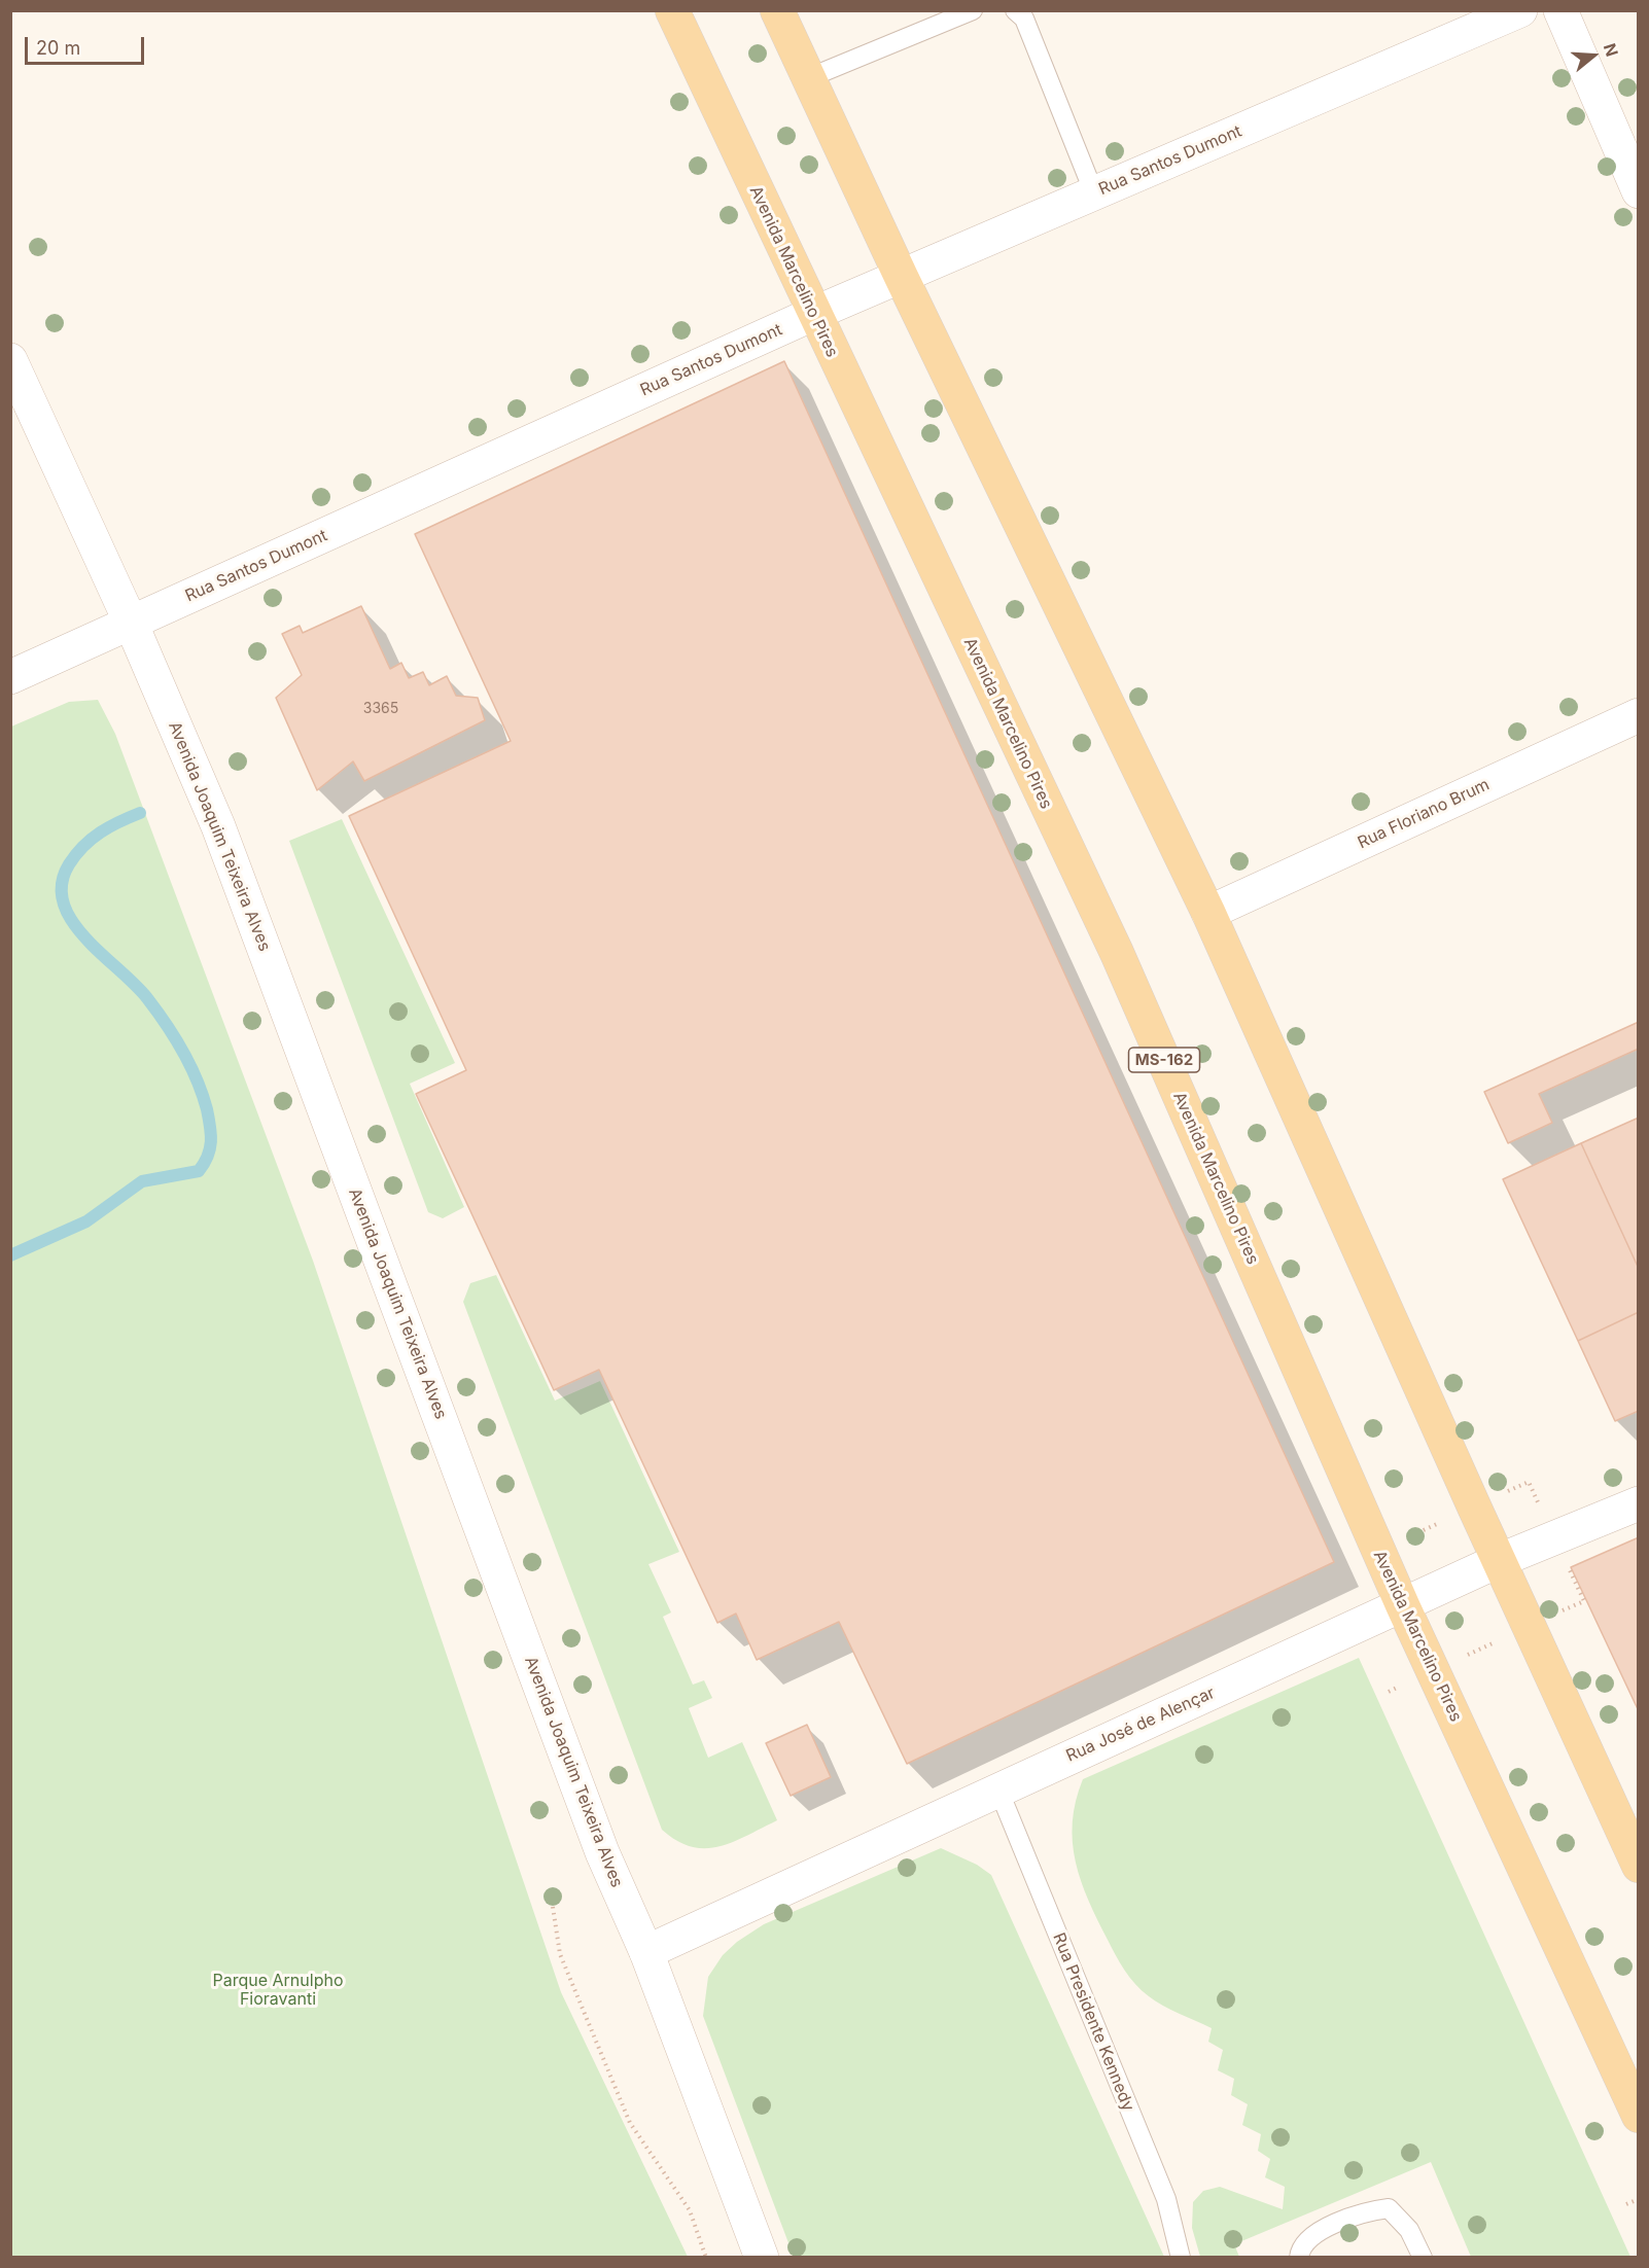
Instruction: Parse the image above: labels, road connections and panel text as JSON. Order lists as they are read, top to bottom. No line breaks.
{"streets":{"main road":["Avenida Marcelino Pires","MS-162"],"street":["Rua Santos Dumont","Rua Floriano Brum","Avenida Joaquim Teixeira Alves","Rua José de Alençar"],"lane":["Rua Presidente Kennedy"]},"crossings":[["Rua Santos Dumont","Avenida Marcelino Pires"],["Rua Santos Dumont","Avenida Joaquim Teixeira Alves"],["Avenida Marcelino Pires","Rua José de Alençar"],["Avenida Joaquim Teixeira Alves","Rua José de Alençar"],["Rua José de Alençar","Rua Presidente Kennedy"]],"parks":["Parque Arnulpho Fioravanti"],"house_numbers":["3365"],"scale_bar":"20 m","north":"right"}
